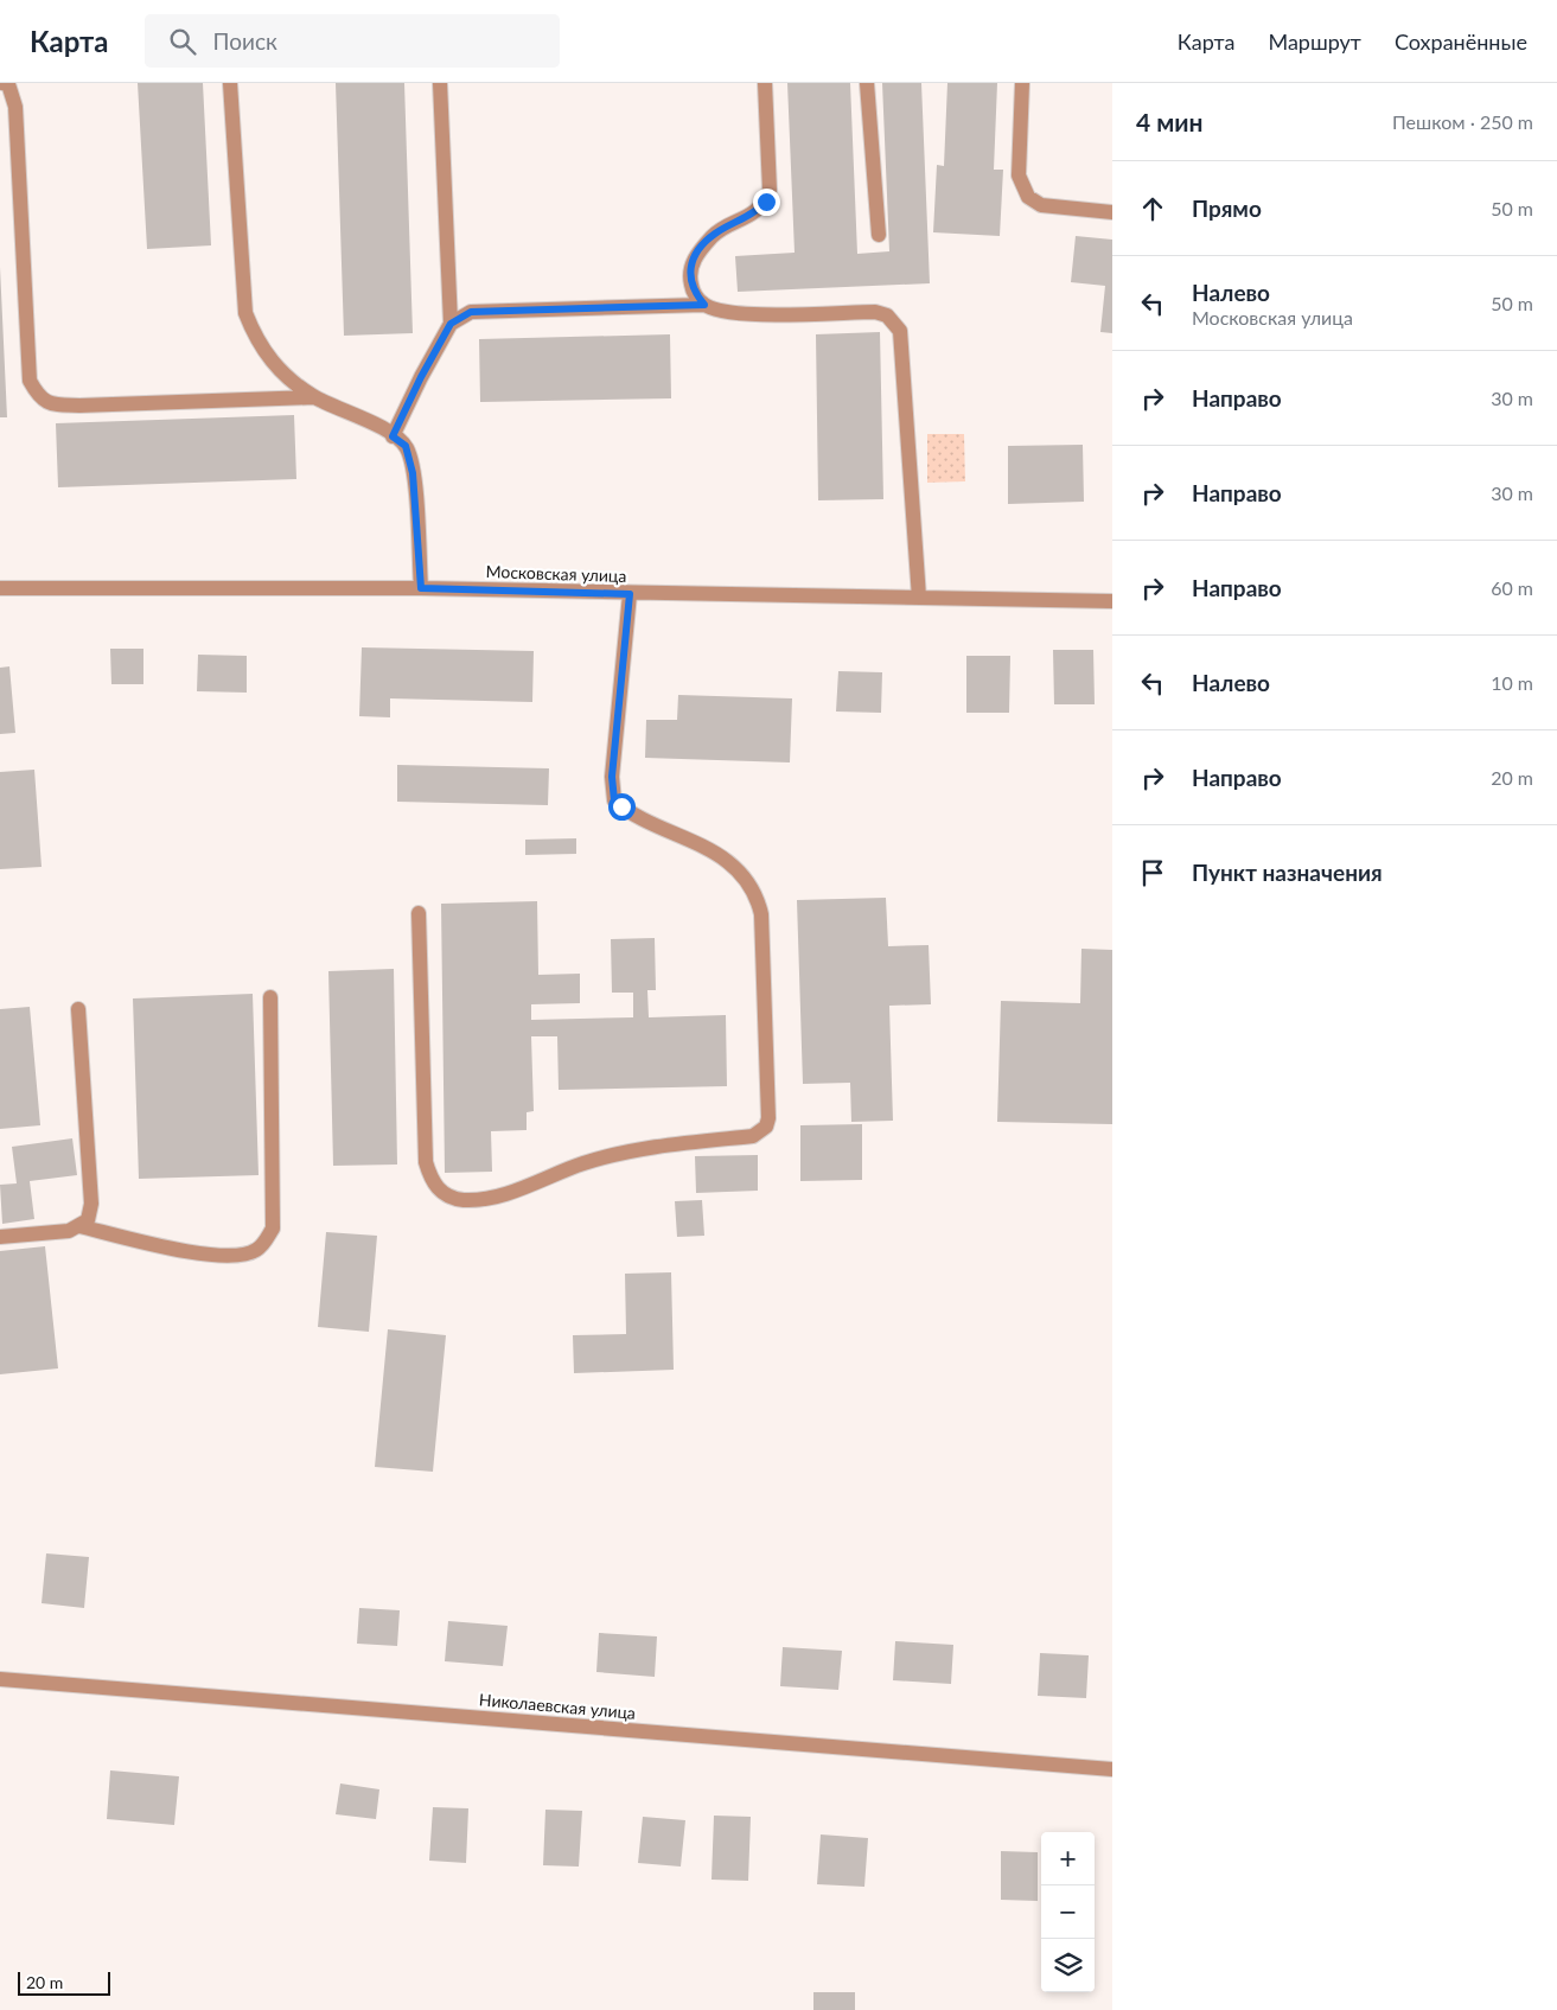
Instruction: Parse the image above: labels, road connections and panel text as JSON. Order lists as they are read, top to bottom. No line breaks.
{"streets":{"street":["Московская улица","Николаевская улица"]},"scale_bar":"20 m","page":{"header":"Карта","search":"Поиск","nav":["Карта","Маршрут","Сохранённые"],"heading":["4 мин","Пешком · 250 m"],"list":[["Прямо","50 m"],["Налево","Московская улица","50 m"],["Направо","30 m"],["Направо","30 m"],["Направо","60 m"],["Налево","10 m"],["Направо","20 m"],"Пункт назначения"],"map_buttons":["+","−"],"scale":"20 m"}}
